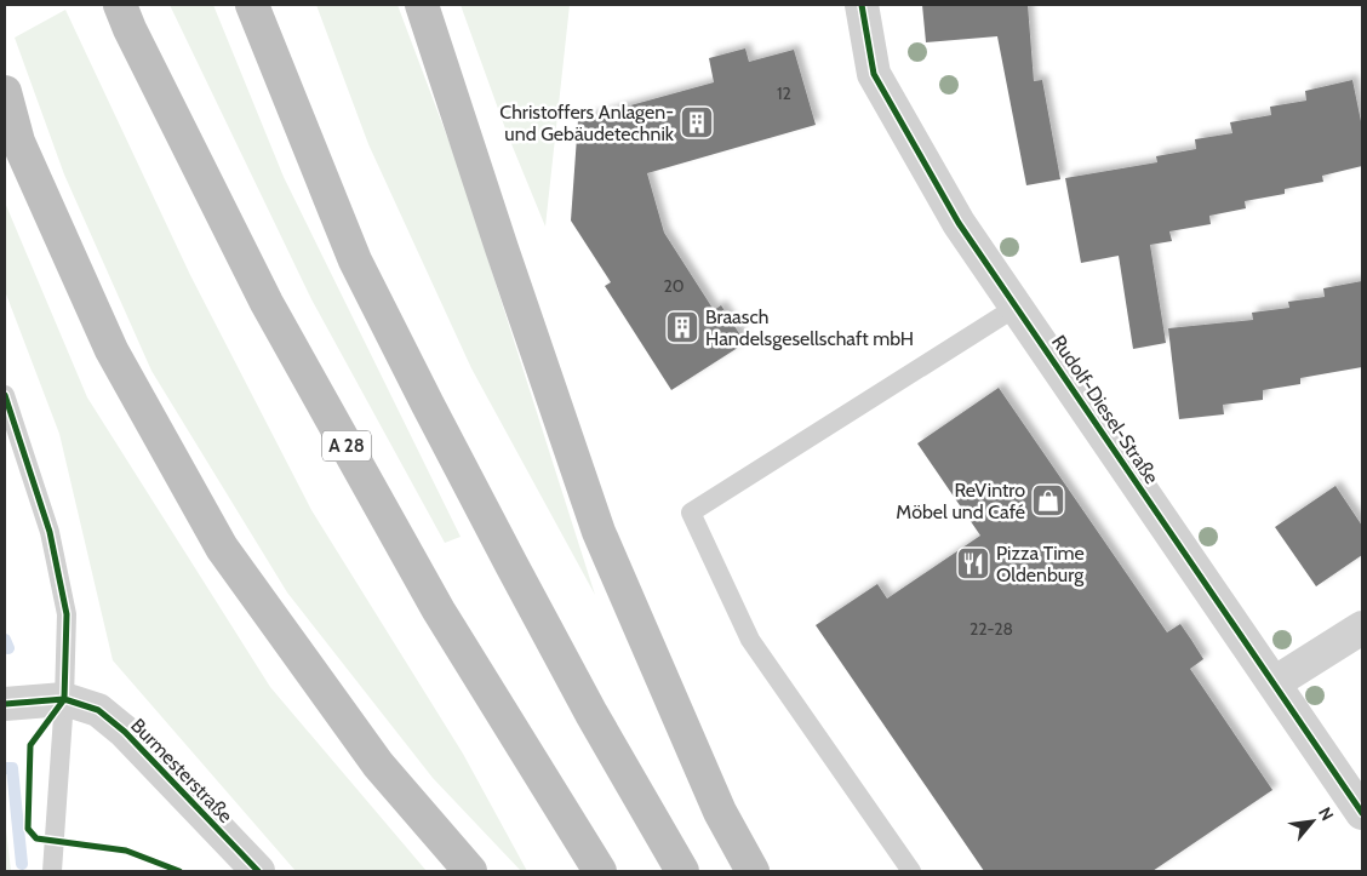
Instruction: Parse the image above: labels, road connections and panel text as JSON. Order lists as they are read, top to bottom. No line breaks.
{"streets":{"highway":["A 28"],"street":["Rudolf-Diesel-Straße","Burmesterstraße"]},"places":{"building":["Christoffers Anlagen- und Gebäudetechnik","Braasch Handelsgesellschaft mbH"],"shop":["ReVintro Möbel und Café"],"restaurant":["Pizza Time Oldenburg"]},"house_numbers":["12","20","22-28"],"north":"top right"}
